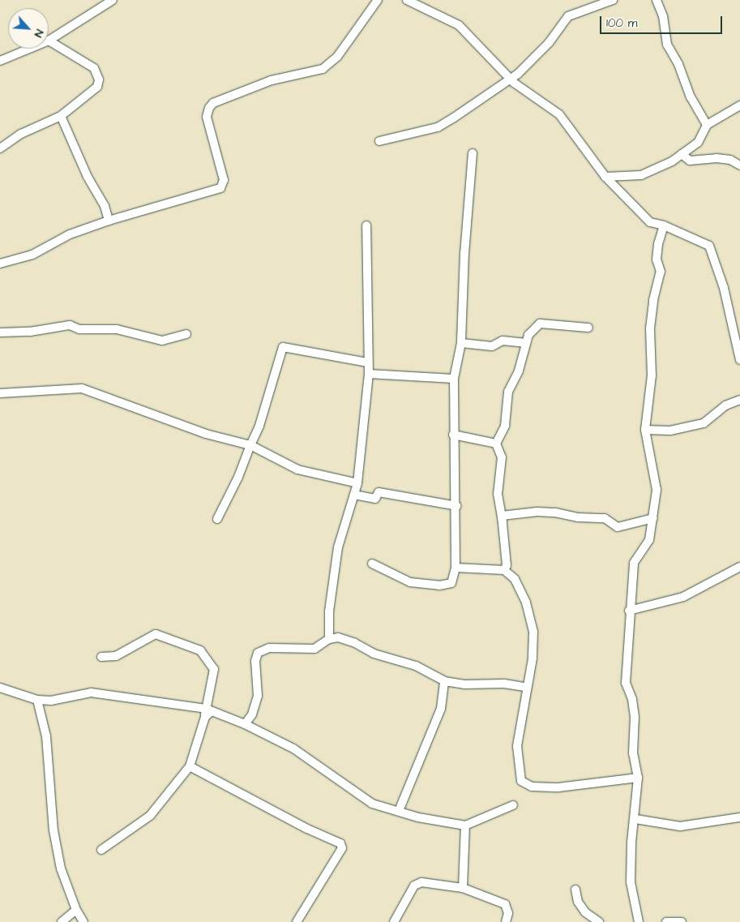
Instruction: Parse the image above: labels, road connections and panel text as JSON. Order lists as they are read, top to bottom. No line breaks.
{"scale_bar":"100 m","north":"bottom right"}
